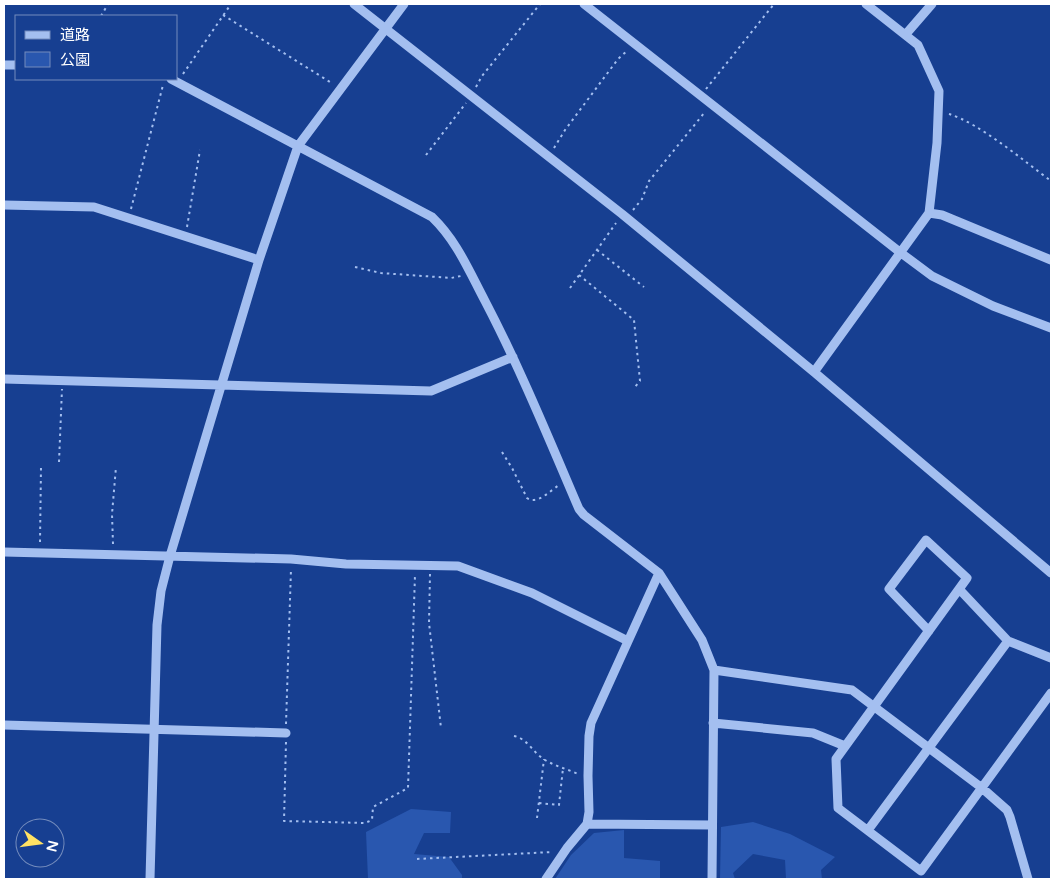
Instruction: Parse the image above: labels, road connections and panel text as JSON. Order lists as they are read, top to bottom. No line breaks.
{"legend":["道路","公園"],"north":"right"}
